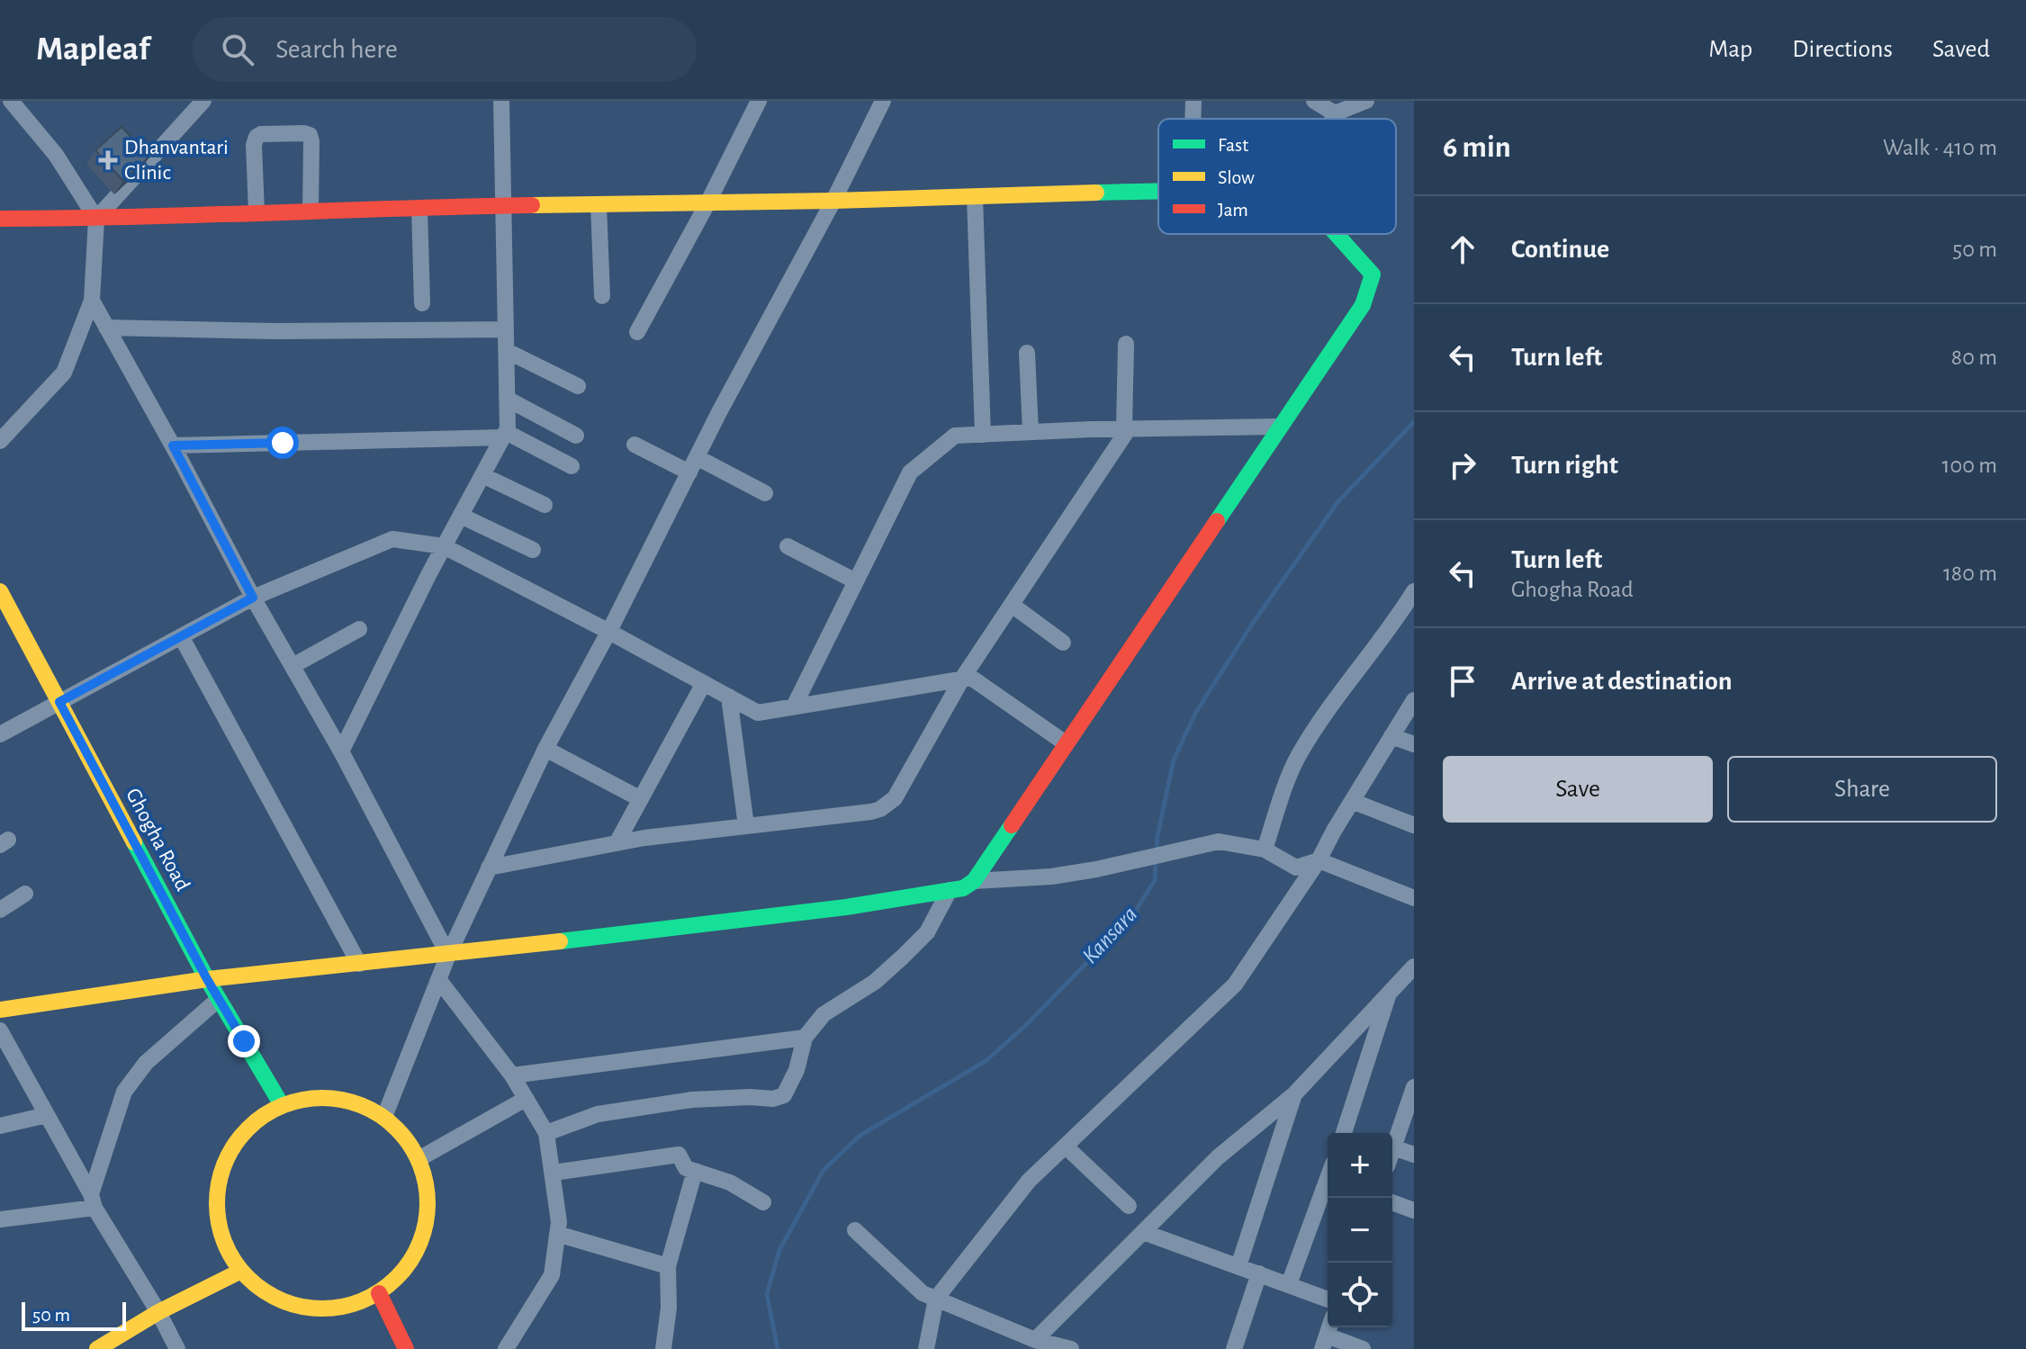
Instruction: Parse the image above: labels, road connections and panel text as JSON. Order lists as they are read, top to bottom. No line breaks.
{"streets":{"street":["Ghogha Road"]},"water":["Kansara"],"places":{"health":["Dhanvantari Clinic"]},"legend":["Fast","Slow","Jam"],"scale_bar":"50 m","page":{"header":"Mapleaf","search":"Search here","nav":["Map","Directions","Saved"],"heading":["6 min","Walk · 410 m"],"list":[["Continue","50 m"],["Turn left","80 m"],["Turn right","100 m"],["Turn left","Ghogha Road","180 m"],"Arrive at destination"],"buttons":["Save","Share"],"map_buttons":["+","−"],"scale":"50 m"}}
